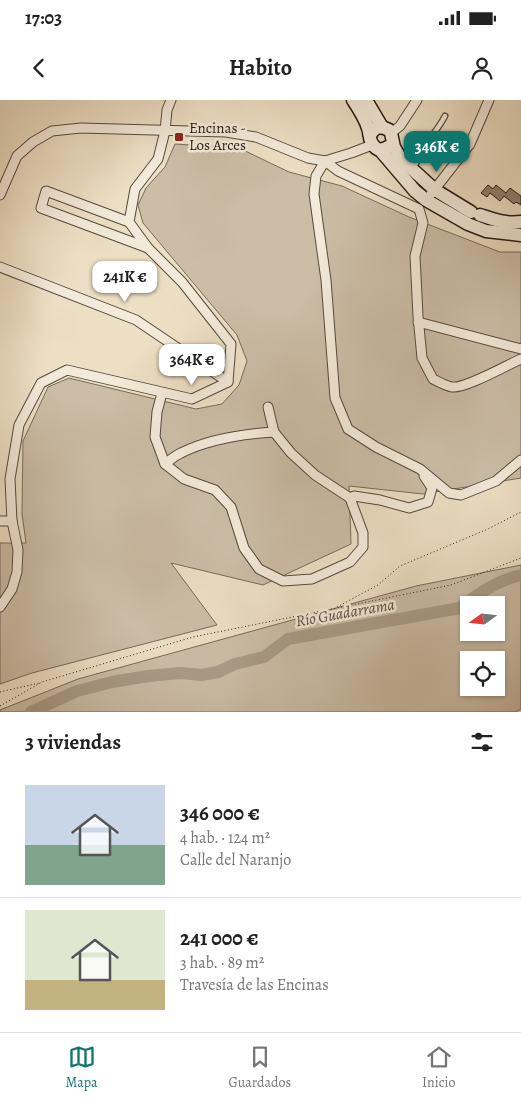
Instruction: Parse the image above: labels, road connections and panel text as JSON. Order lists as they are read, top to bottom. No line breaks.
{"water":["Río Guadarrama"],"places":{"transit":["Encinas - Los Arces"]},"north":"left","page":{"status":"17:03","header":"Habito","price":["346K €","241K €","364K €"],"heading":"3 viviendas","list":[{"name":"346 000 €","note":"4 hab. · 124 m² · Calle del Naranjo"},{"name":"241 000 €","note":"3 hab. · 89 m² · Travesía de las Encinas"}],"tabs":["Mapa","Guardados","Inicio"]}}
